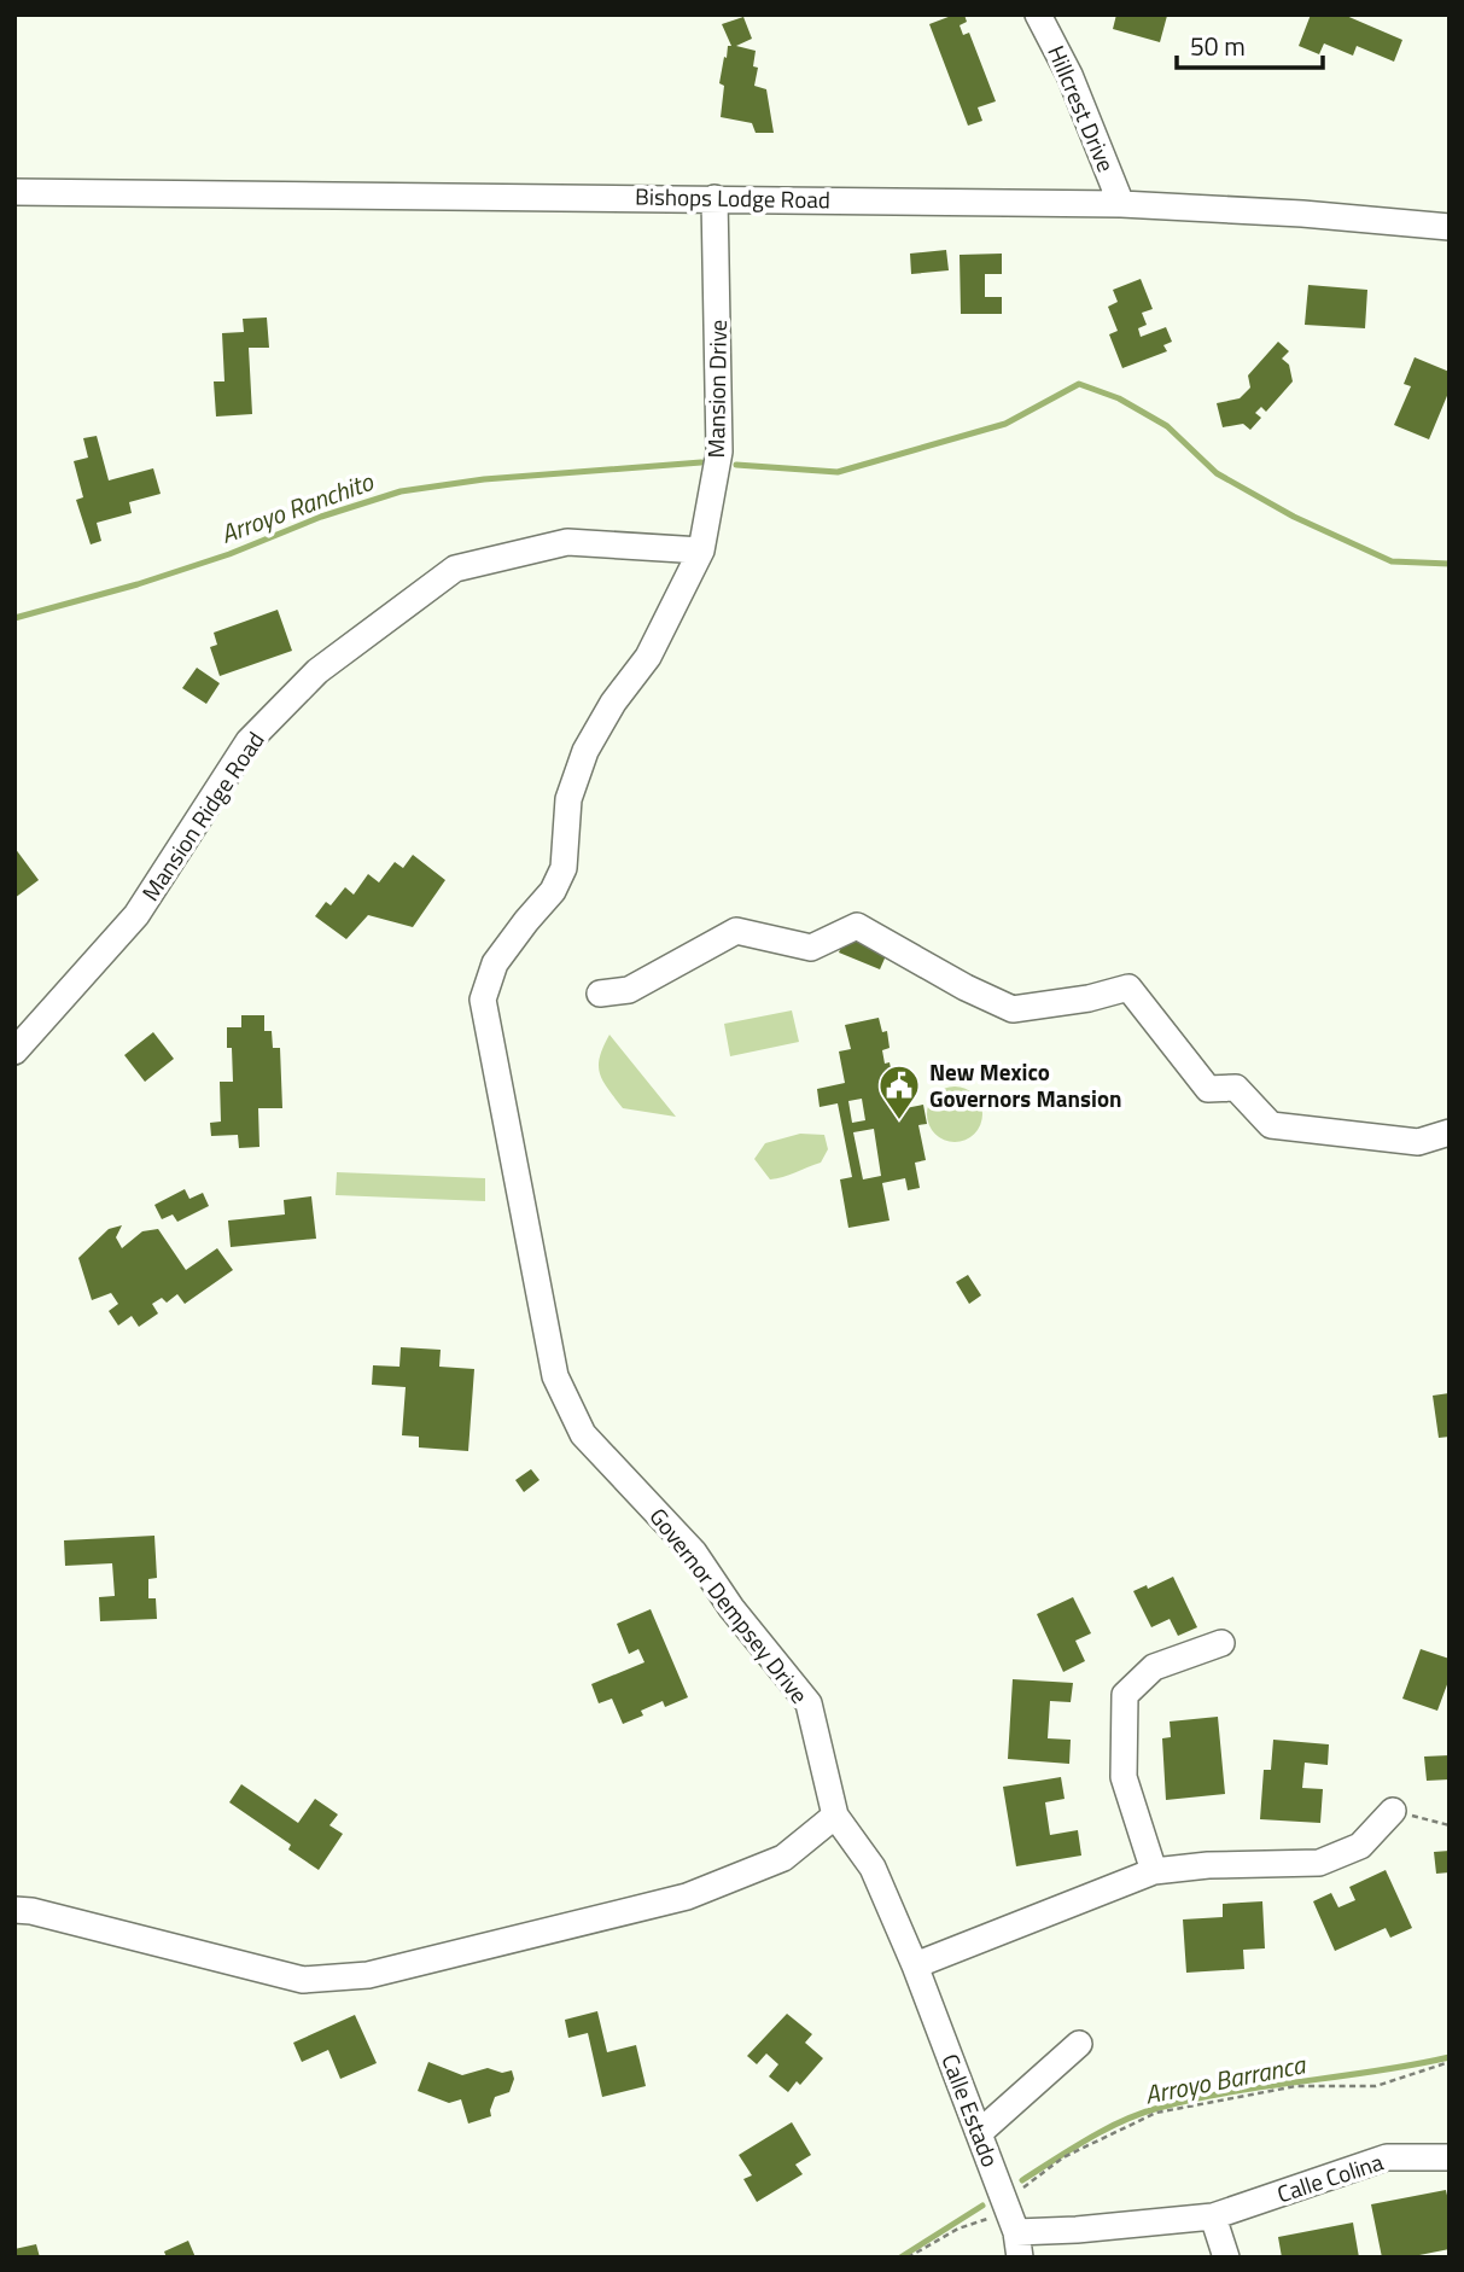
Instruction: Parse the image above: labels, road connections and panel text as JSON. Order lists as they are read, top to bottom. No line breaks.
{"streets":{"street":["Hillcrest Drive","Bishops Lodge Road","Mansion Drive","Mansion Ridge Road","Governor Dempsey Drive","Calle Estado","Calle Colina"]},"crossings":[["Hillcrest Drive","Bishops Lodge Road"],["Bishops Lodge Road","Mansion Drive"],["Mansion Drive","Mansion Ridge Road"],["Mansion Drive","Governor Dempsey Drive"],["Governor Dempsey Drive","Calle Estado"],["Calle Estado","Calle Colina"]],"water":["Arroyo Ranchito","Arroyo Barranca"],"places":{"public building":["New Mexico Governors Mansion"]},"scale_bar":"50 m"}
